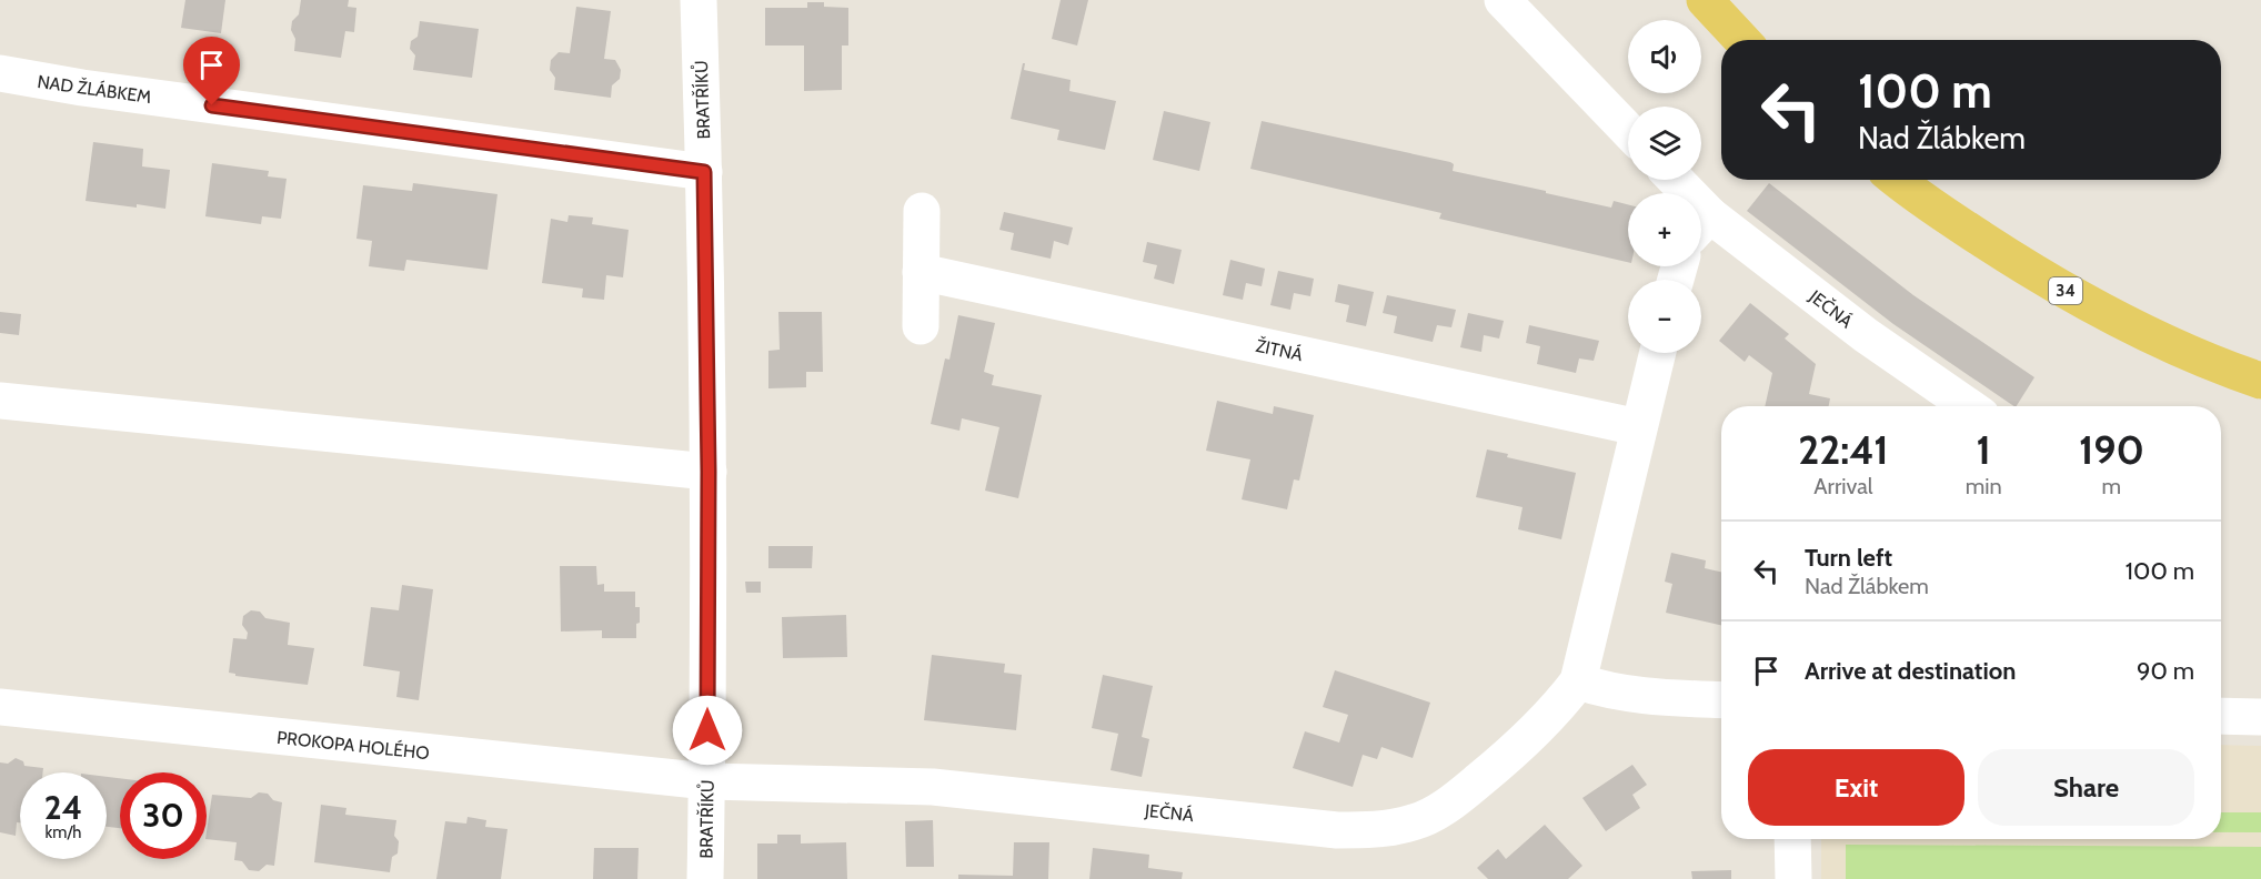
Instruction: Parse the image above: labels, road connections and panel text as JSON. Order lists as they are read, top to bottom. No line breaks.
{"streets":{"main road":["34"],"street":["NAD ŽLÁBKEM","BRATŘÍKŮ","JEČNÁ","ŽITNÁ","PROKOPA HOLÉHO"]},"crossings":[["NAD ŽLÁBKEM","BRATŘÍKŮ"],["BRATŘÍKŮ","JEČNÁ"],["BRATŘÍKŮ","PROKOPA HOLÉHO"],["JEČNÁ","ŽITNÁ"],["JEČNÁ","PROKOPA HOLÉHO"]],"page":{"map_buttons":["+","−"],"turn":["100 m","Nad Žlábkem"],"eta":["22:41","Arrival","1","min","190","m"],"list":[{"name":"Turn left","note":"Nad Žlábkem","value":"100 m"},{"name":"Arrive at destination","value":"90 m"}],"buttons":["Exit","Share"],"speed":"24 km/h","limit":"30"}}
